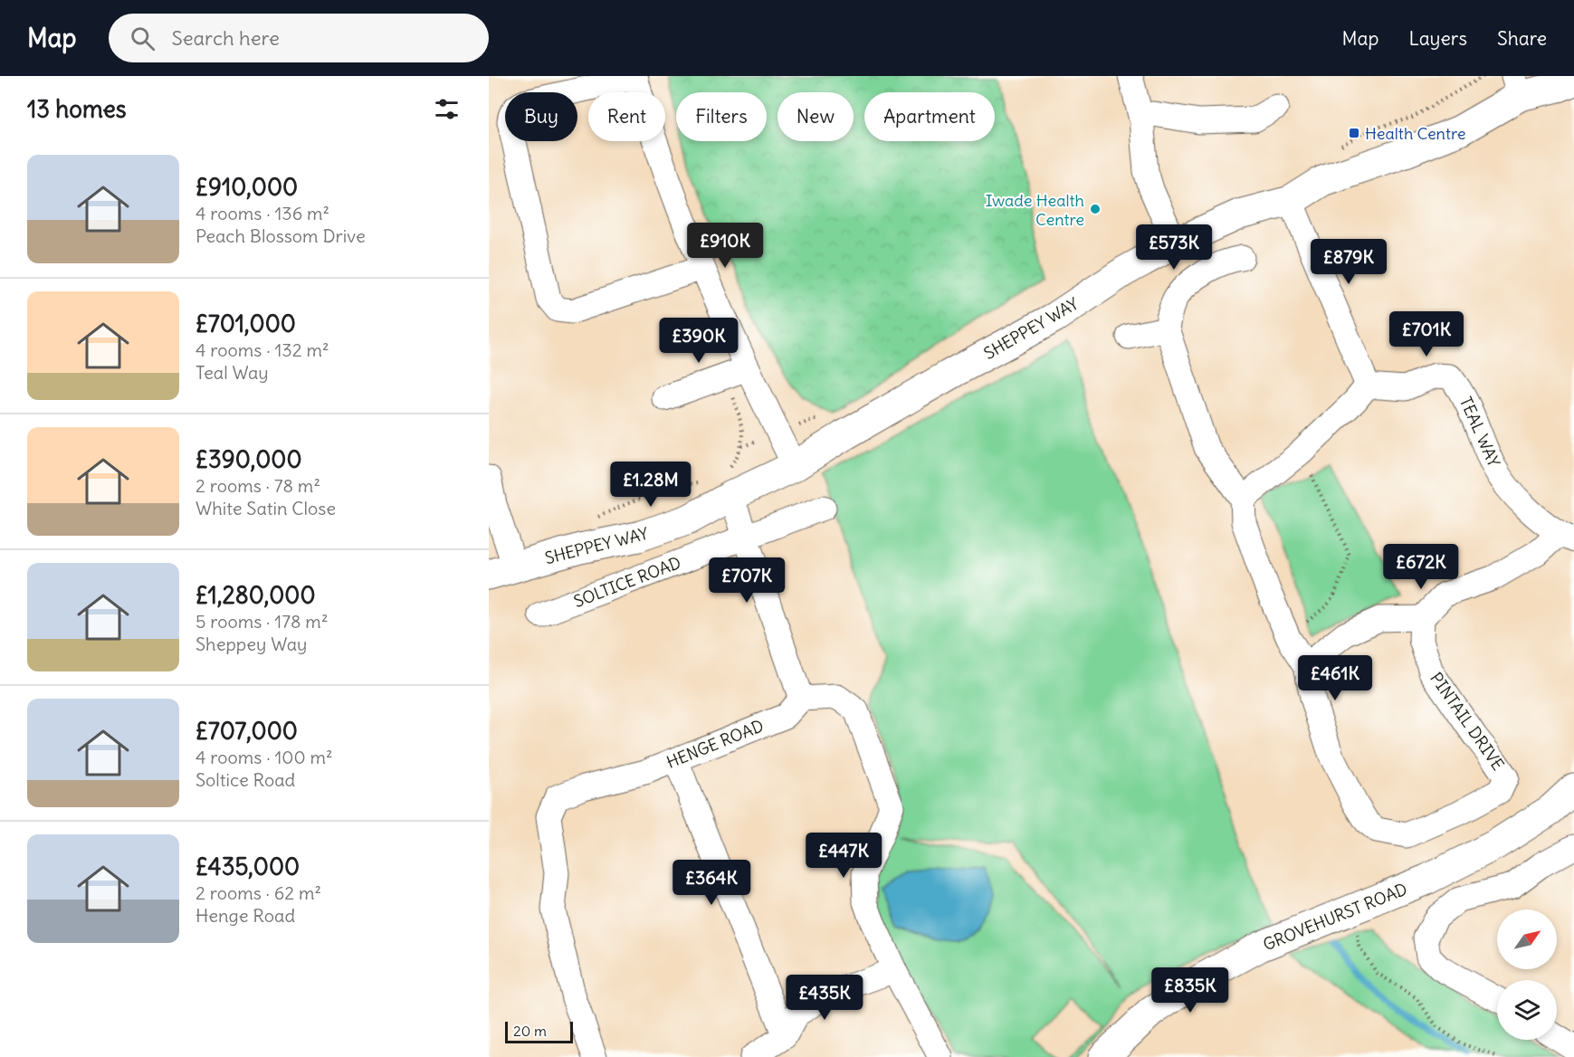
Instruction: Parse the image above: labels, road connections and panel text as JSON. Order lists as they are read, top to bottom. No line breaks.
{"streets":{"street":["SHEPPEY WAY","TEAL WAY","SOLTICE ROAD","PINTAIL DRIVE","HENGE ROAD","GROVEHURST ROAD"]},"places":{"transit":["Health Centre"],"other":["Iwade Health Centre"]},"scale_bar":"20 m","north":"top right","page":{"header":"Map","search":"Search here","nav":["Map","Layers","Share"],"heading":"13 homes","chip":["Buy","Rent","Filters","New","Apartment"],"list":[{"name":"£910,000","note":"4 rooms · 136 m² · Peach Blossom Drive"},{"name":"£701,000","note":"4 rooms · 132 m² · Teal Way"},{"name":"£390,000","note":"2 rooms · 78 m² · White Satin Close"},{"name":"£1,280,000","note":"5 rooms · 178 m² · Sheppey Way"},{"name":"£707,000","note":"4 rooms · 100 m² · Soltice Road"},{"name":"£435,000","note":"2 rooms · 62 m² · Henge Road"}],"price":["£910K","£573K","£879K","£701K","£390K","£1.28M","£672K","£707K","£461K","£447K","£364K","£835K","£435K"],"scale":"20 m"}}
